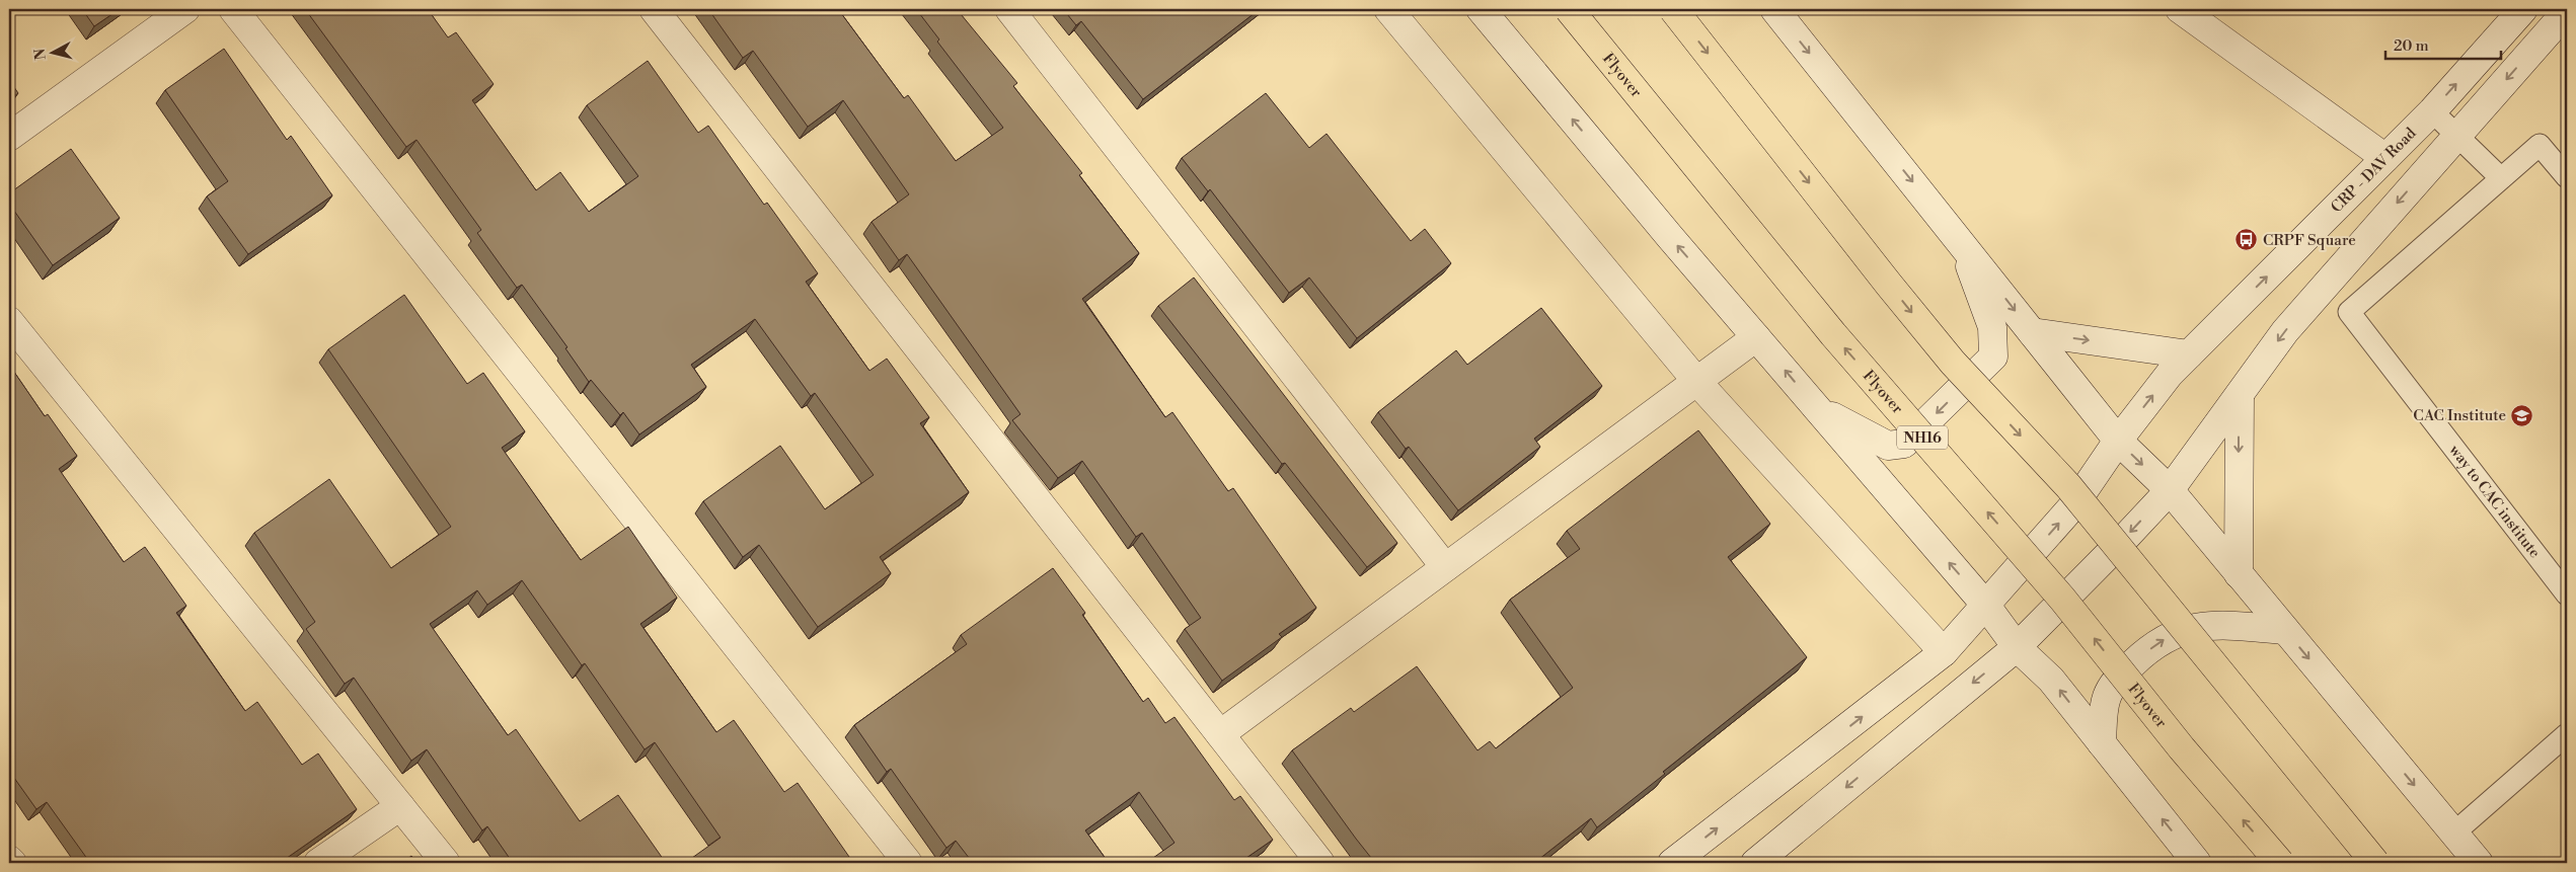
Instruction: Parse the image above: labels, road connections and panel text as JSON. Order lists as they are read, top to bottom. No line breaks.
{"streets":{"highway":["Flyover","NH16"],"street":["CRP - DAV Road"],"lane":["way to CAC institute"]},"places":{"bus stop":["CRPF Square"],"school or university":["CAC Institute"]},"scale_bar":"20 m","north":"left"}
